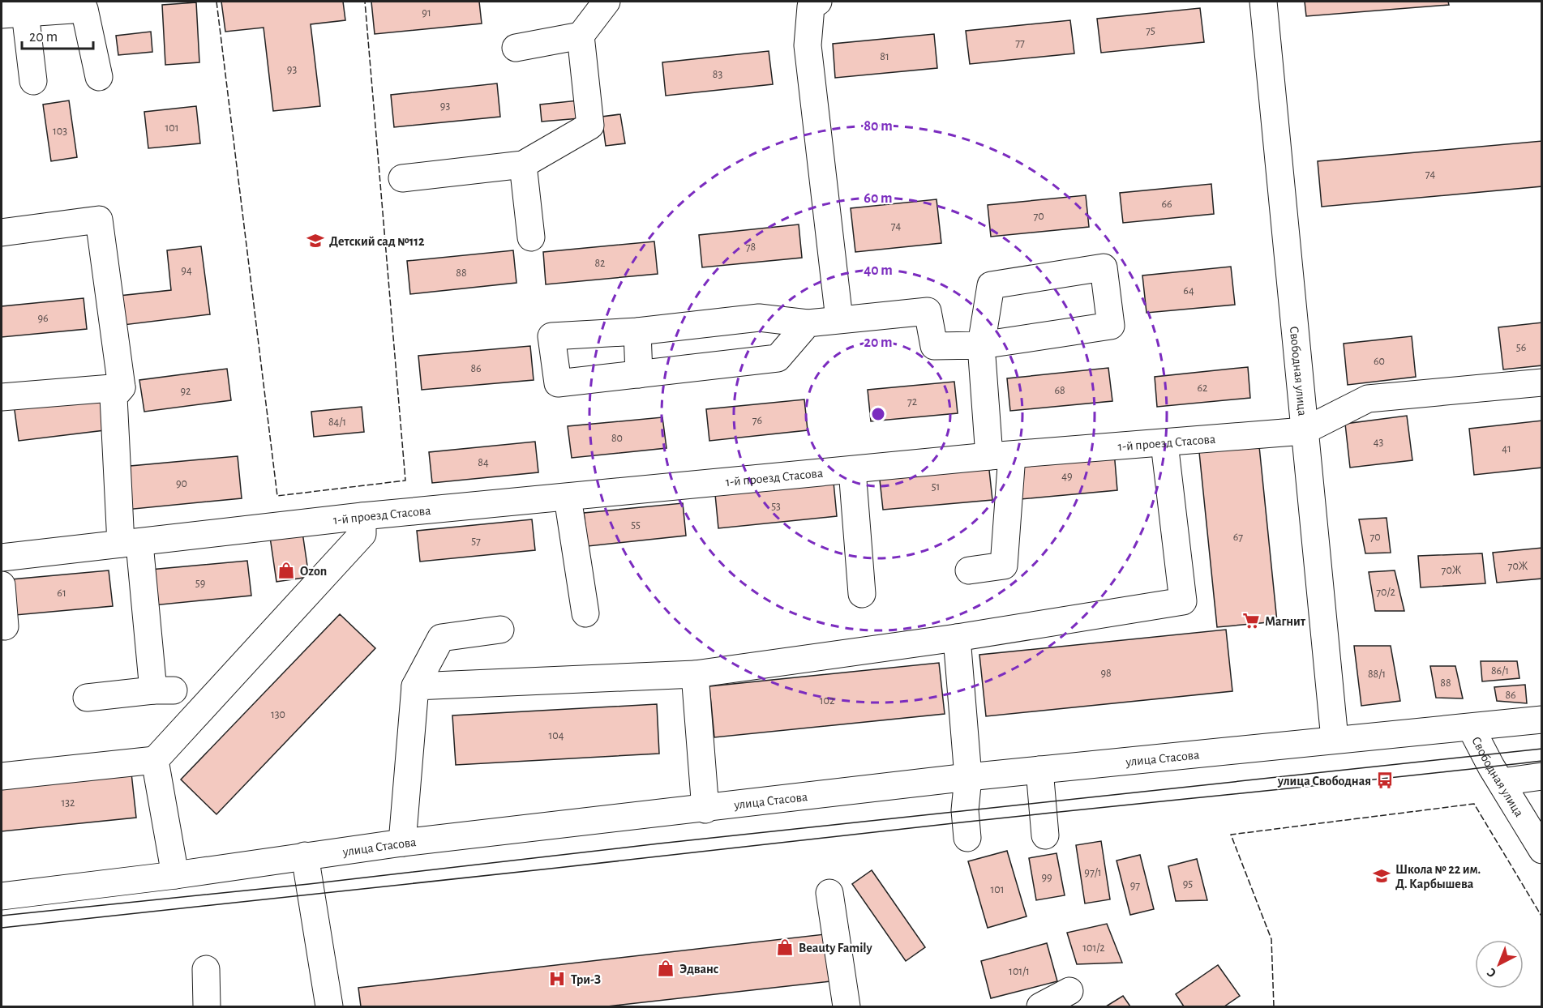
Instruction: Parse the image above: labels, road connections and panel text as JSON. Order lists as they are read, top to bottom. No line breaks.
{"streets":{"street":["Свободная улица","1-й проезд Стасова","улица Стасова"]},"crossings":[["Свободная улица","1-й проезд Стасова"],["Свободная улица","улица Стасова"]],"places":{"school or university":["Детский сад №112","Школа № 22 им. Д. Карбышева"],"shop":["Ozon","Beauty Family","Эдванс"],"supermarket":["Магнит"],"bus stop":["улица Свободная"],"hospital":["Три-З"]},"house_numbers":["91","75","77","81","93","83","93","101","103","74","66","70","74","78","82","94","88","64","96","56","60","86","62","68","92","72","76","84/1","80","43","41","84","49","90","51","53","55","67","70","57","70Ж","70Ж","59","70/2","61","86/1","98","88/1","88","86","102","130","104","132","97/1","99","95","97","101","101/2","101/1"],"scale_bar":"20 m","north":"bottom left","rings":["80 m","60 m","40 m","20 m"]}
